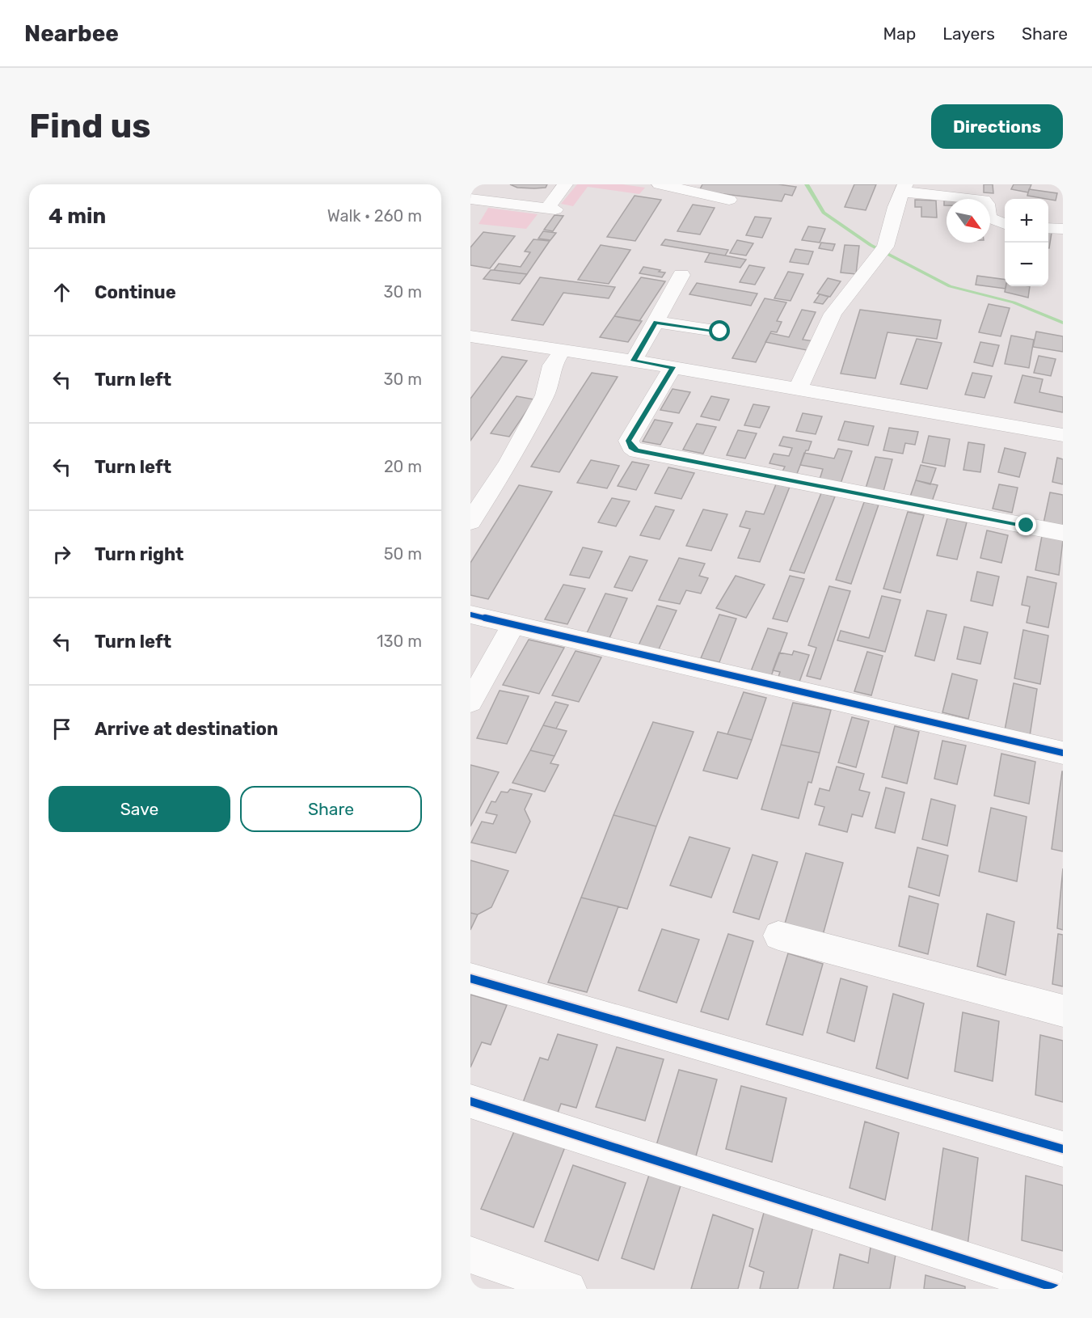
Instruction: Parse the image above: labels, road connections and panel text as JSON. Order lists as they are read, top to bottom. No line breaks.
{"north":"bottom right","page":{"header":"Nearbee","nav":["Map","Layers","Share"],"buttons":["Directions",["Save","Share"]],"title":"Find us","heading":["4 min","Walk · 260 m"],"map_buttons":["+","−"],"list":[["Continue","30 m"],["Turn left","30 m"],["Turn left","20 m"],["Turn right","50 m"],["Turn left","130 m"],"Arrive at destination"]}}
